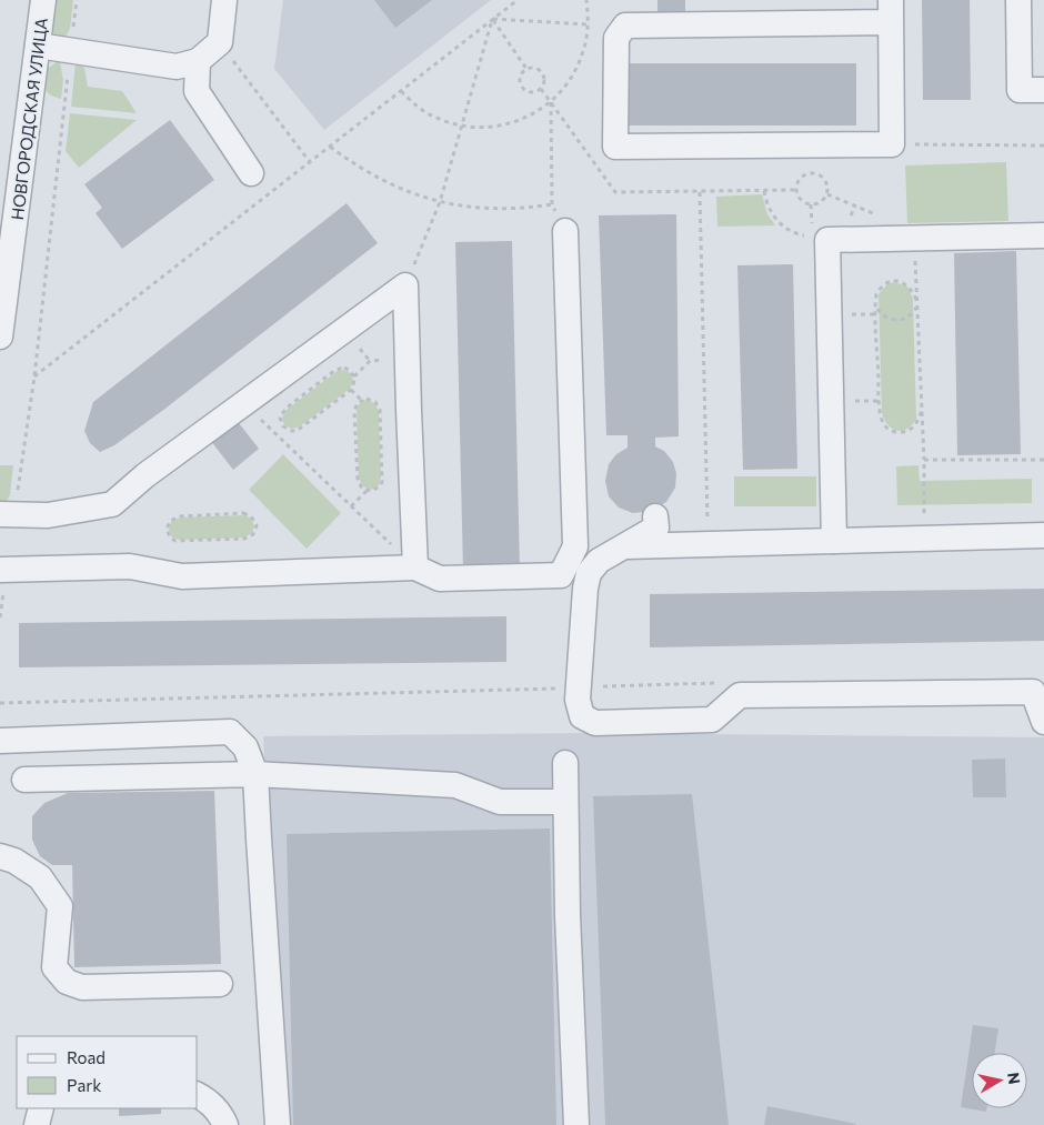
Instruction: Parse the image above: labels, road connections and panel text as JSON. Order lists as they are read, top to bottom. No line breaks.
{"streets":{"street":["НОВГОРОДСКАЯ УЛИЦА"]},"legend":["Road","Park"],"north":"right"}
